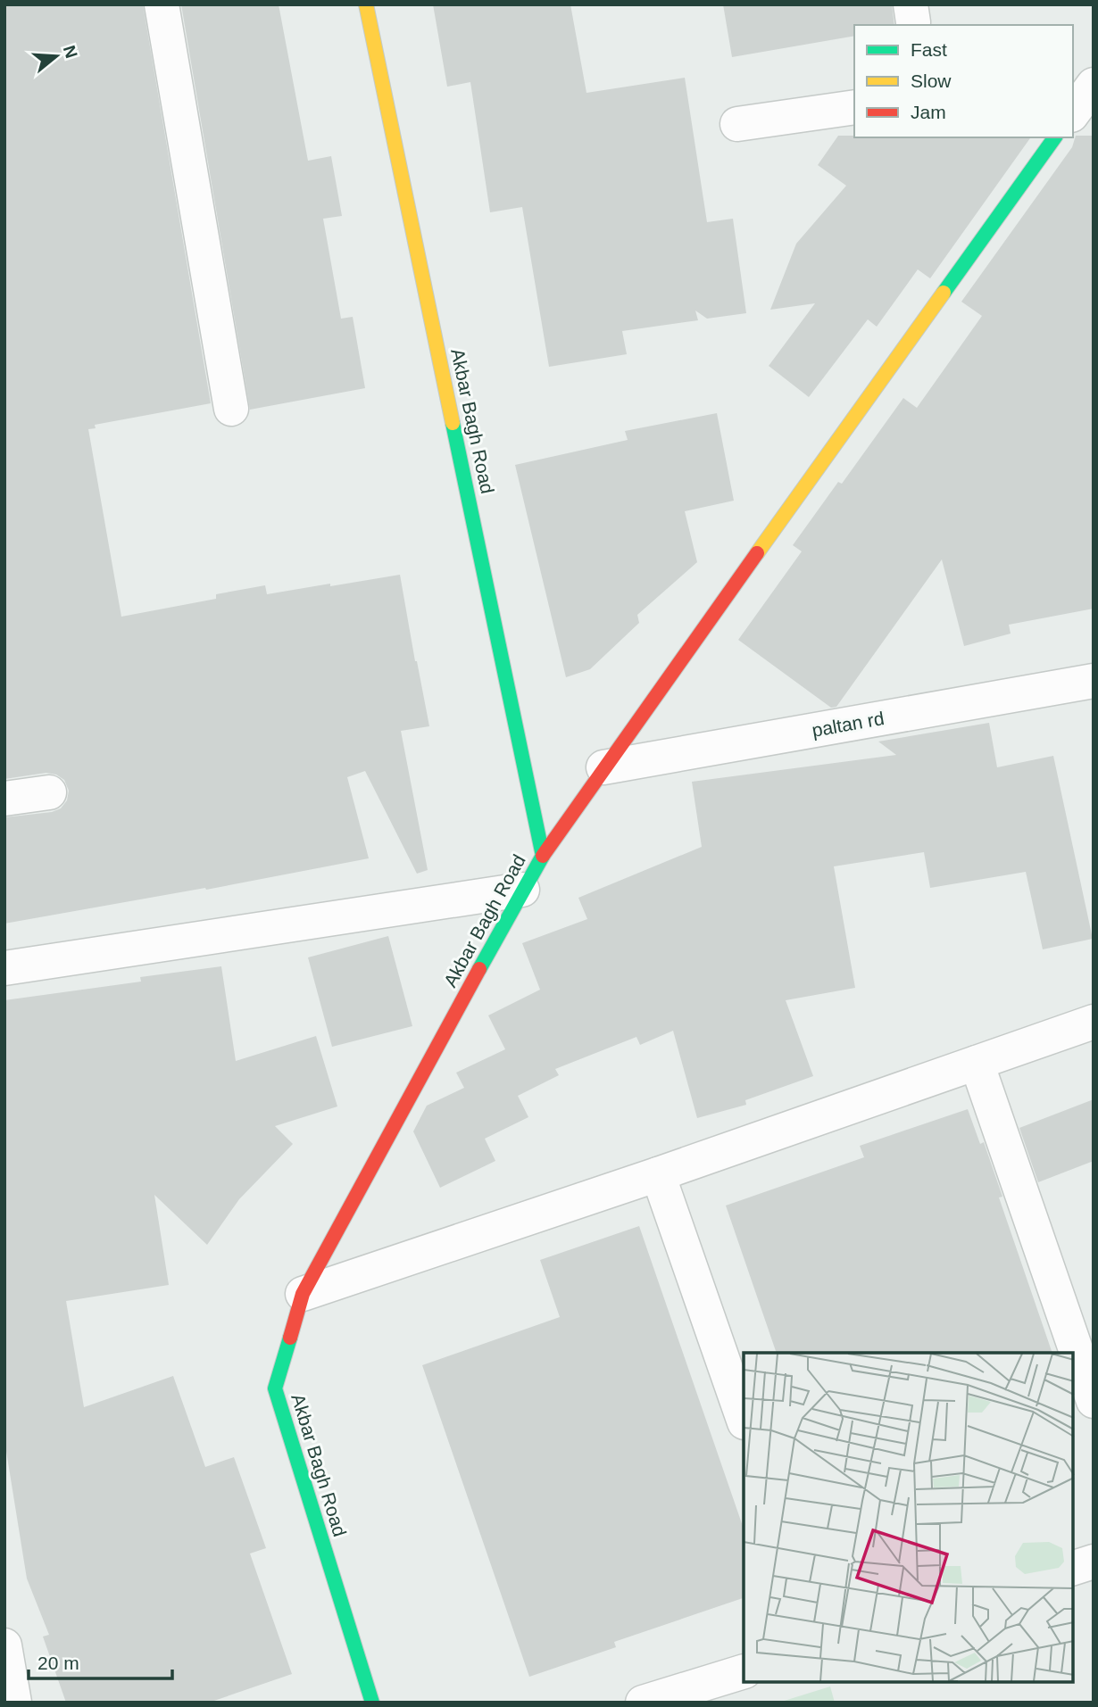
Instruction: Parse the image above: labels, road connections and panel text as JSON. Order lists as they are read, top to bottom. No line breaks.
{"streets":{"street":["Akbar Bagh Road","paltan rd"]},"legend":["Fast","Slow","Jam"],"scale_bar":"20 m","north":"right"}
